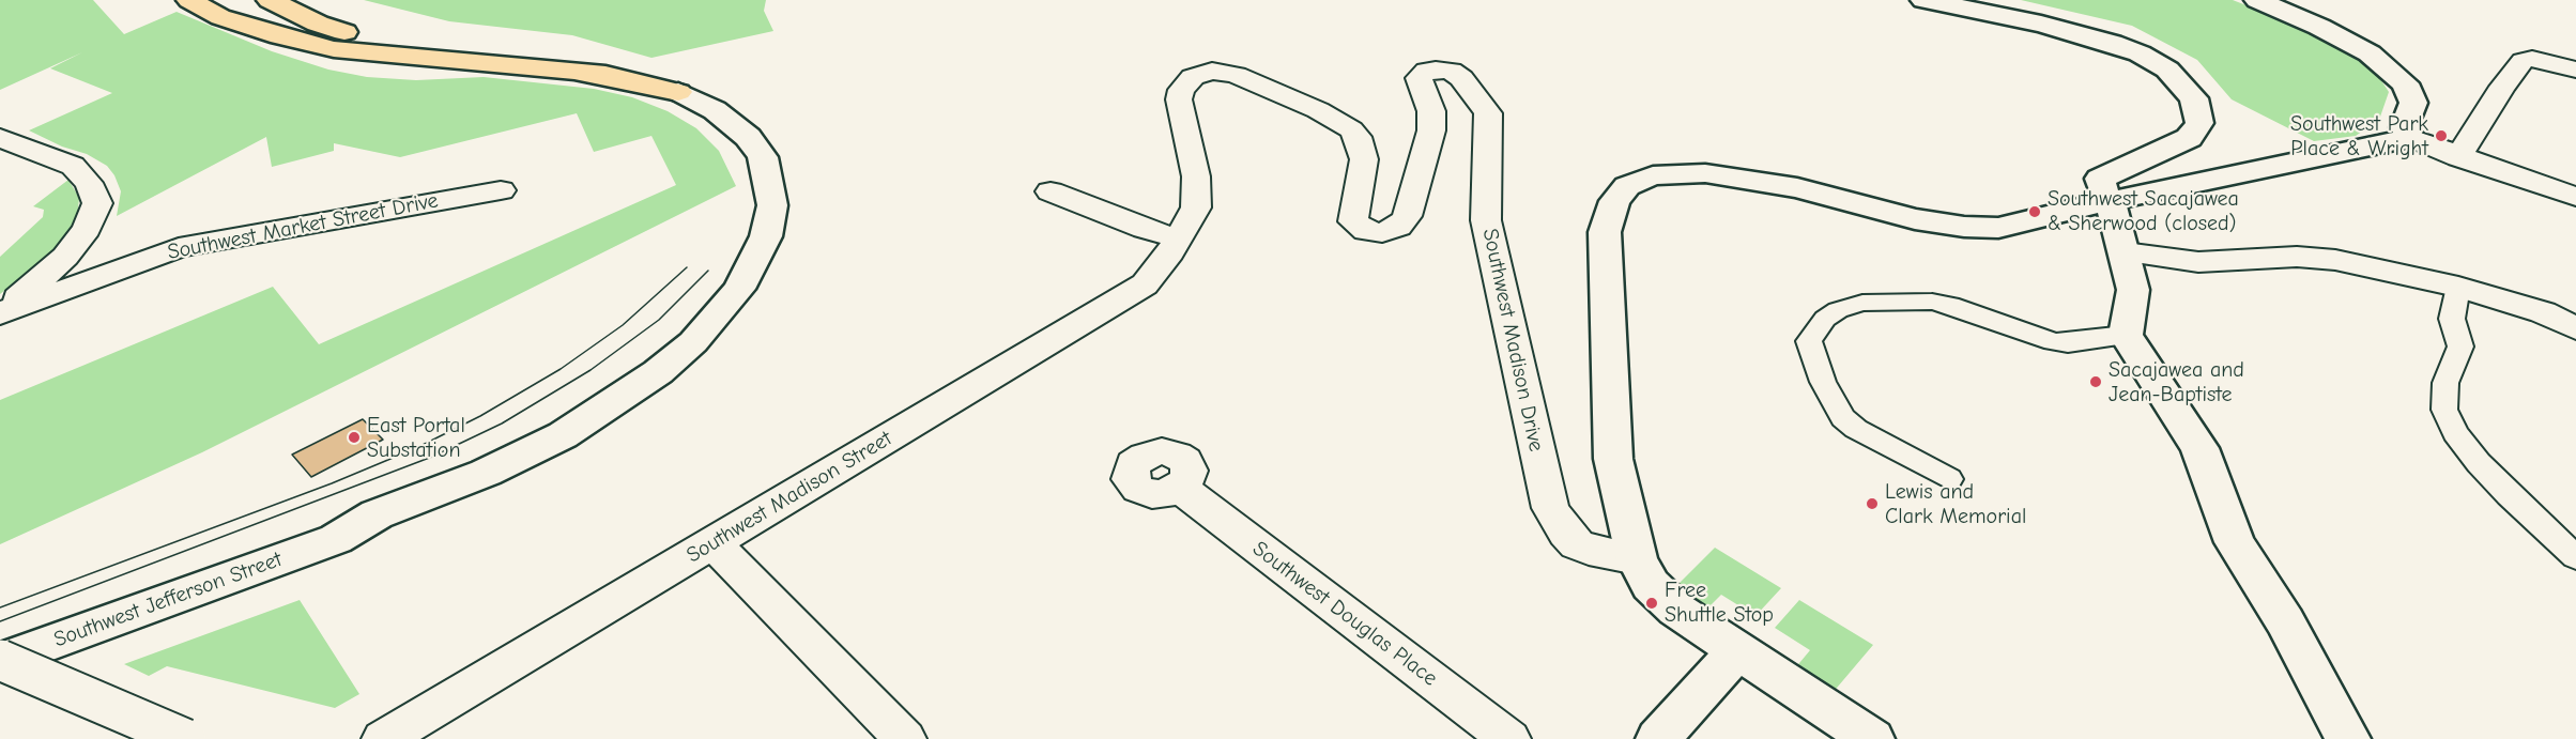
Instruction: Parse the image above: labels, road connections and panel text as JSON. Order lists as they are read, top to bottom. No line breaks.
{"streets":{"street":["Southwest Market Street Drive","Southwest Madison Drive","Southwest Madison Street","Southwest Jefferson Street","Southwest Douglas Place"]},"crossings":[["Southwest Madison Drive","Southwest Madison Street"]],"places":["Southwest Park Place & Wright","Southwest Sacajawea & Sherwood (closed)","Sacajawea and Jean-Baptiste","East Portal Substation","Lewis and Clark Memorial","Free Shuttle Stop"]}
